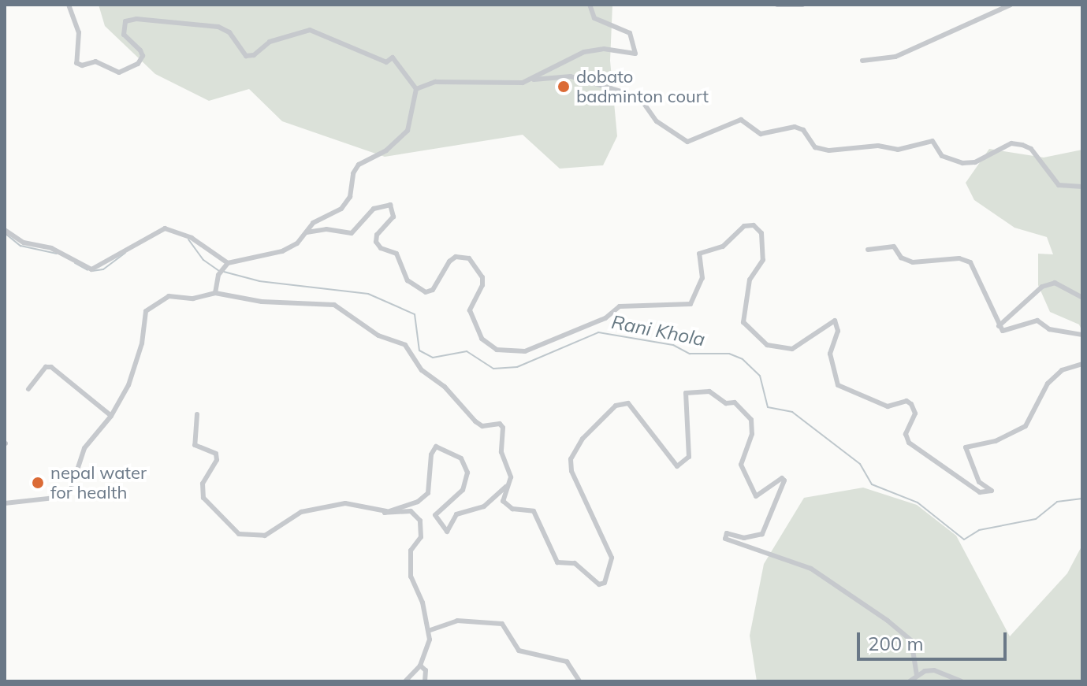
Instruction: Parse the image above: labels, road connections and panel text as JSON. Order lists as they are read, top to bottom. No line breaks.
{"water":["Rani Khola"],"places":["dobato badminton court","nepal water for health"],"scale_bar":"200 m"}
